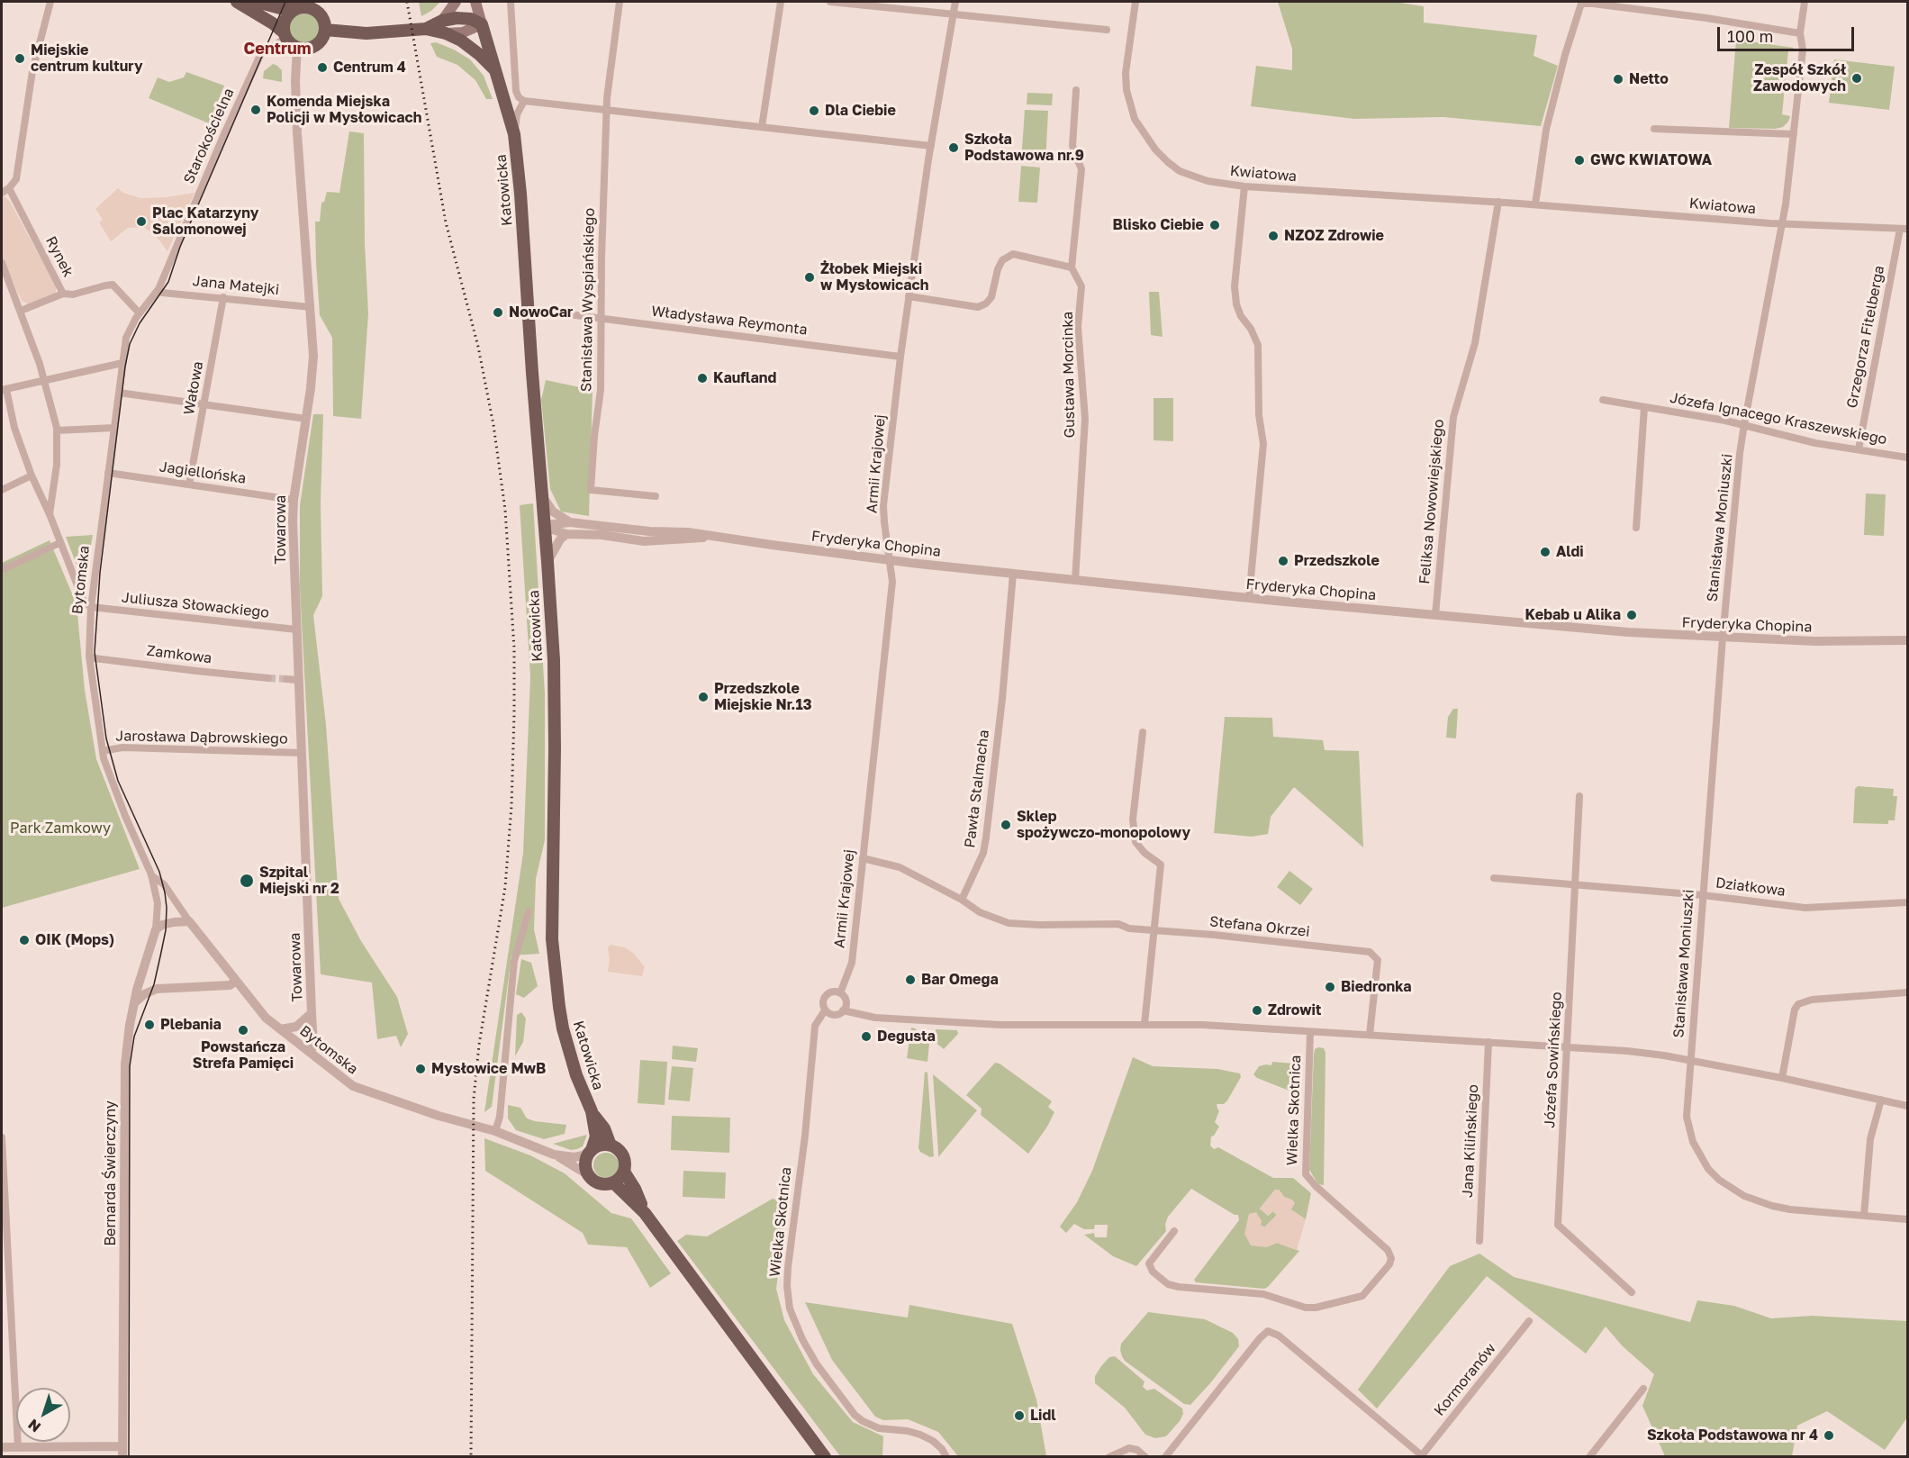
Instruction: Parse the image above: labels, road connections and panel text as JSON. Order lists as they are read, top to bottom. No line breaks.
{"streets":{"main road":["Katowicka"],"street":["Starokościelna","Kwiatowa","Rynek","Jana Matejki","Stanisława Wyspiańskiego","Władysława Reymonta","Grzegorza Fitelberga","Gustawa Morcinka","Wałowa","Józefa Ignacego Kraszewskiego","Armii Krajowej","Jagiellońska","Feliksa Nowowiejskiego","Stanisława Moniuszki","Towarowa","Fryderyka Chopina","Bytomska","Juliusza Słowackiego","Zamkowa","Jarosława Dąbrowskiego","Pawła Stalmacha","Działkowa","Stefana Okrzei","Józefa Sowińskiego","Wielka Skotnica","Jana Kilińskiego","Bernarda Świerczyny","Kormoranów"]},"crossings":[["Starokościelna","Jana Matejki"],["Starokościelna","Towarowa"],["Starokościelna","Bytomska"],["Kwiatowa","Grzegorza Fitelberga"],["Kwiatowa","Feliksa Nowowiejskiego"],["Kwiatowa","Stanisława Moniuszki"],["Katowicka","Fryderyka Chopina"],["Katowicka","Bytomska"],["Rynek","Bytomska"],["Jana Matejki","Wałowa"],["Jana Matejki","Towarowa"],["Jana Matejki","Bytomska"],["Stanisława Wyspiańskiego","Władysława Reymonta"],["Władysława Reymonta","Armii Krajowej"],["Grzegorza Fitelberga","Józefa Ignacego Kraszewskiego"],["Gustawa Morcinka","Fryderyka Chopina"],["Wałowa","Jagiellońska"],["Józefa Ignacego Kraszewskiego","Stanisława Moniuszki"],["Armii Krajowej","Fryderyka Chopina"],["Armii Krajowej","Wielka Skotnica"],["Jagiellońska","Towarowa"],["Jagiellońska","Bytomska"],["Feliksa Nowowiejskiego","Fryderyka Chopina"],["Stanisława Moniuszki","Fryderyka Chopina"],["Stanisława Moniuszki","Działkowa"],["Towarowa","Bytomska"],["Towarowa","Juliusza Słowackiego"],["Towarowa","Jarosława Dąbrowskiego"],["Fryderyka Chopina","Pawła Stalmacha"],["Bytomska","Juliusza Słowackiego"],["Bytomska","Zamkowa"],["Bytomska","Jarosława Dąbrowskiego"],["Bytomska","Bernarda Świerczyny"],["Działkowa","Józefa Sowińskiego"]],"districts":["Centrum"],"parks":["Park Zamkowy"],"places":["Miejskie centrum kultury","Centrum 4","Zespół Szkół Zawodowych","Netto","Komenda Miejska Policji w Mysłowicach","Dla Ciebie","Szkoła Podstawowa nr.9","GWC KWIATOWA","Plac Katarzyny Salomonowej","Blisko Ciebie","NZOZ Zdrowie","Żłobek Miejski w Mysłowicach","NowoCar","Kaufland","Aldi","Przedszkole","Kebab u Alika","Przedszkole Miejskie Nr.13","Sklep spożywczo-monopolowy","Szpital Miejski nr 2","OIK (Mops)","Bar Omega","Biedronka","Zdrowit","Plebania","Powstańcza Strefa Pamięci","Degusta","Mysłowice MwB","Lidl","Szkoła Podstawowa nr 4"],"scale_bar":"100 m","north":"bottom left"}
